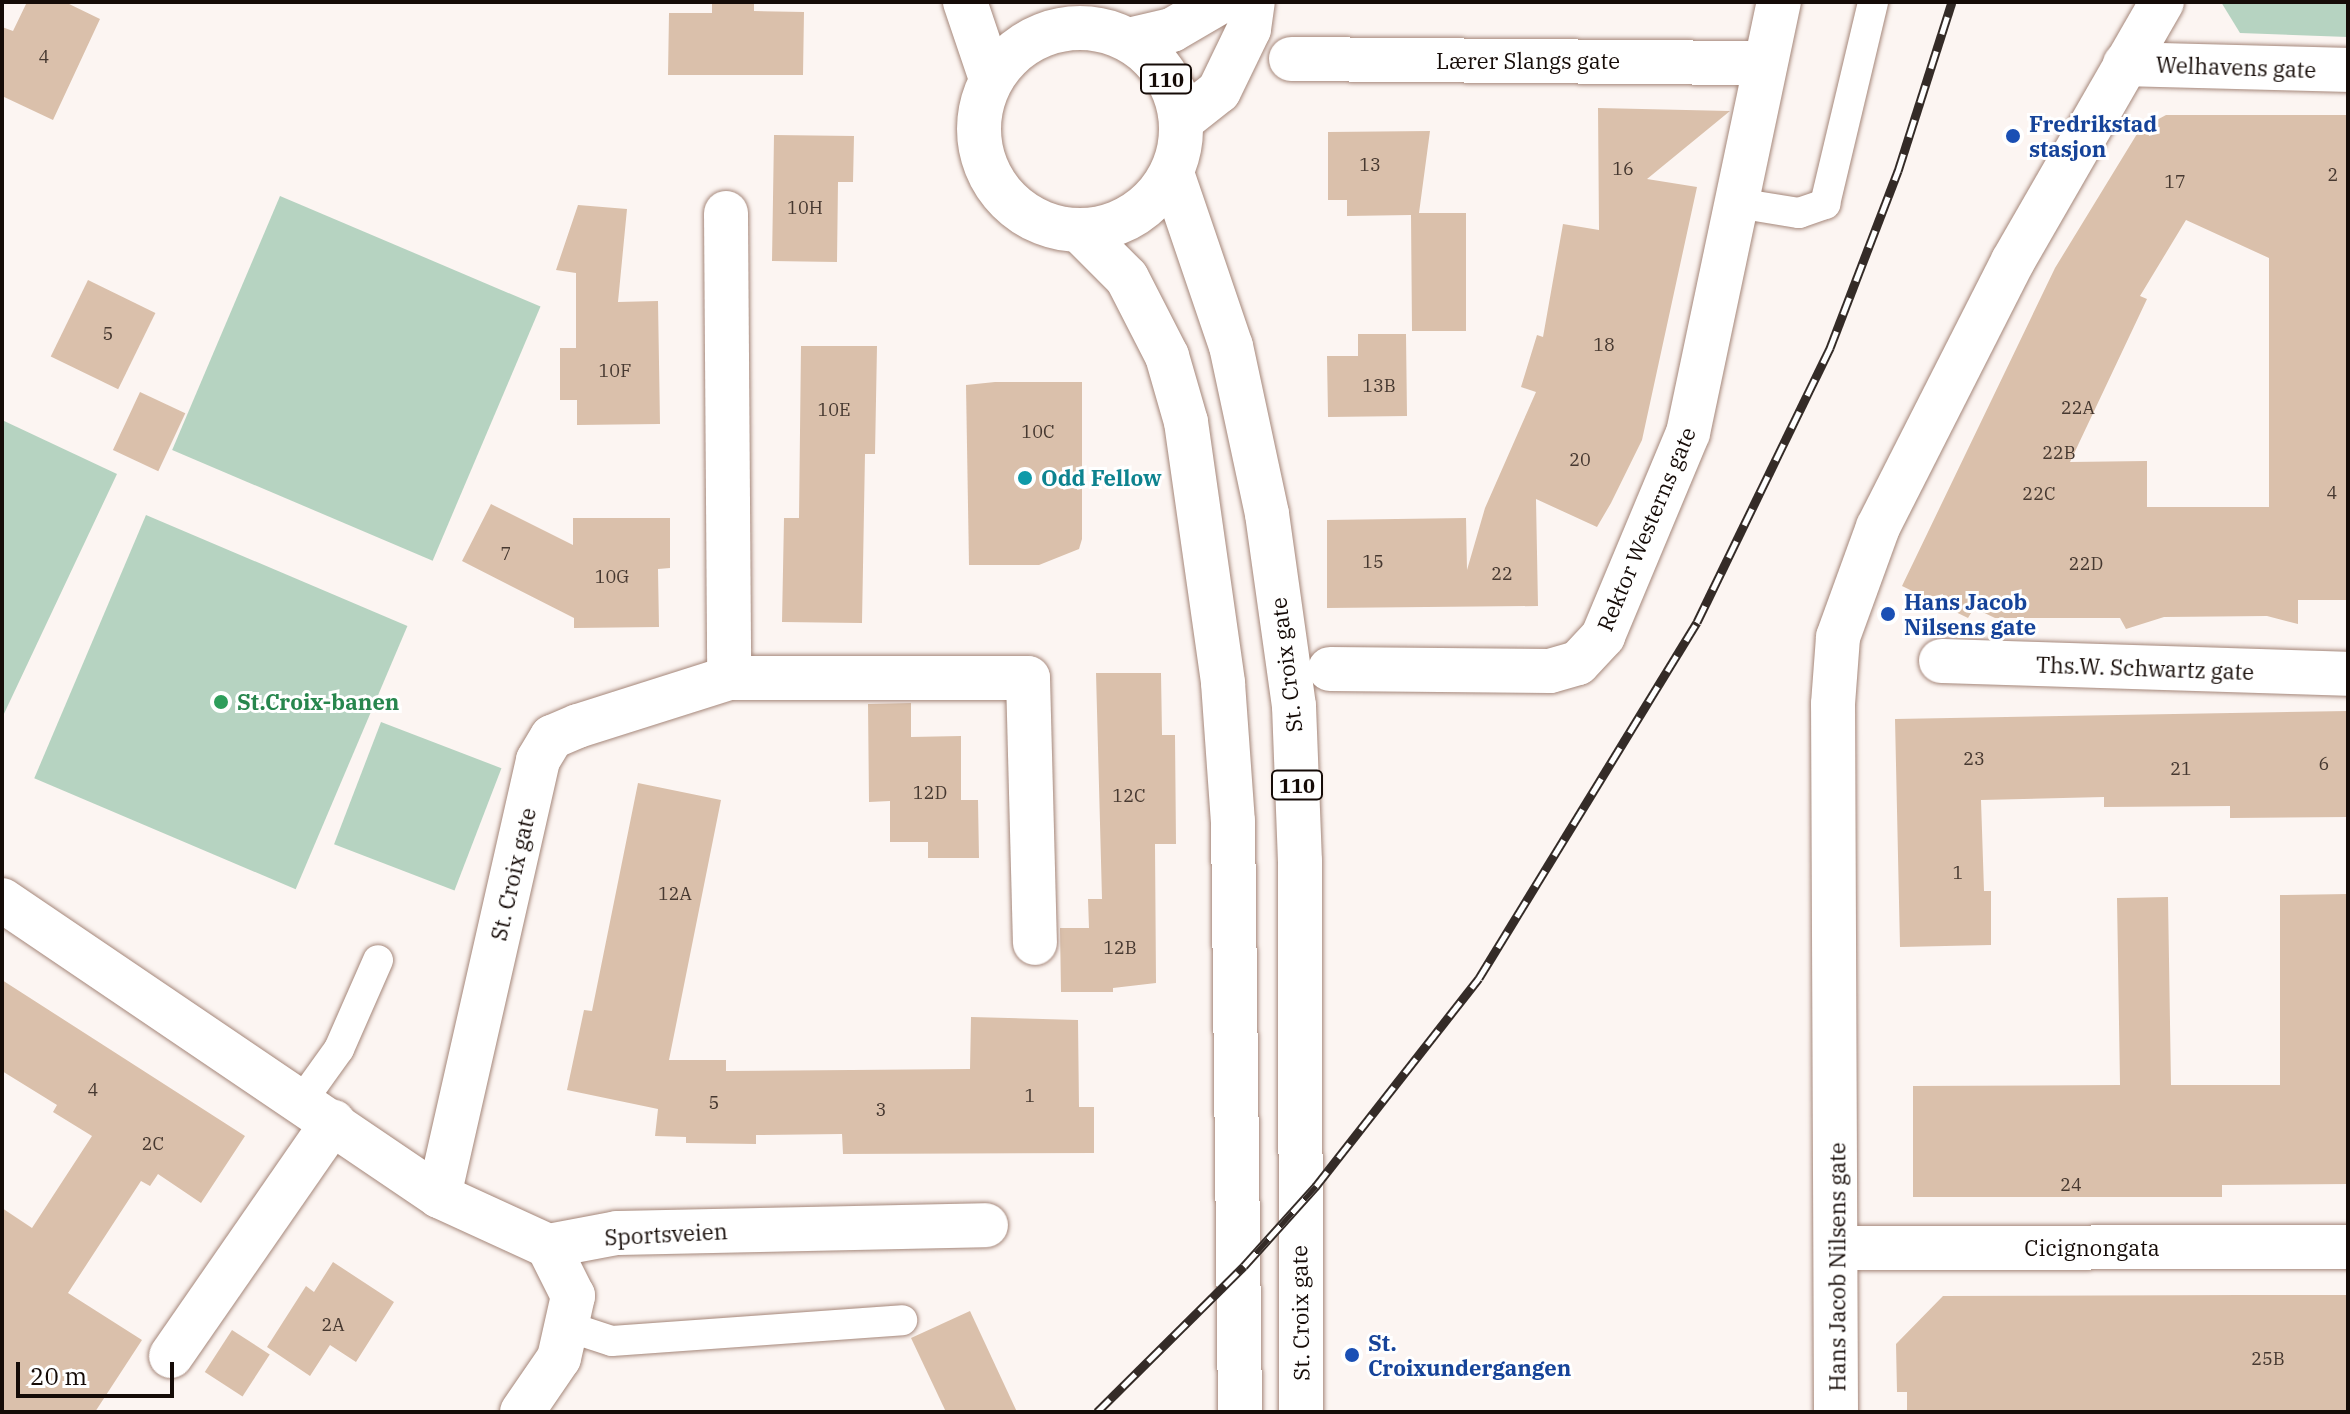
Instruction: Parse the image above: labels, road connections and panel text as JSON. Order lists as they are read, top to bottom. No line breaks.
{"streets":{"main road":["Lærer Slangs gate","Welhavens gate","110","Rektor Westerns gate","St. Croix gate","Ths.W. Schwartz gate","Sportsveien","Cicignongata","Hans Jacob Nilsens gate"]},"crossings":[["Lærer Slangs gate","Rektor Westerns gate"],["Welhavens gate","Hans Jacob Nilsens gate"],["110","St. Croix gate"],["Cicignongata","Hans Jacob Nilsens gate"]],"places":["Fredrikstad stasjon","Odd Fellow","Hans Jacob Nilsens gate","St.Croix-banen","St. Croixundergangen"],"house_numbers":["4","13","16","2","17","10H","5","18","10F","13B","22A","10E","10C","22B","20","4","22C","7","15","22D","22","10G","23","6","21","12D","12C","1","12A","12B","4","1","5","3","2C","24","2A","25B"],"scale_bar":"20 m"}
